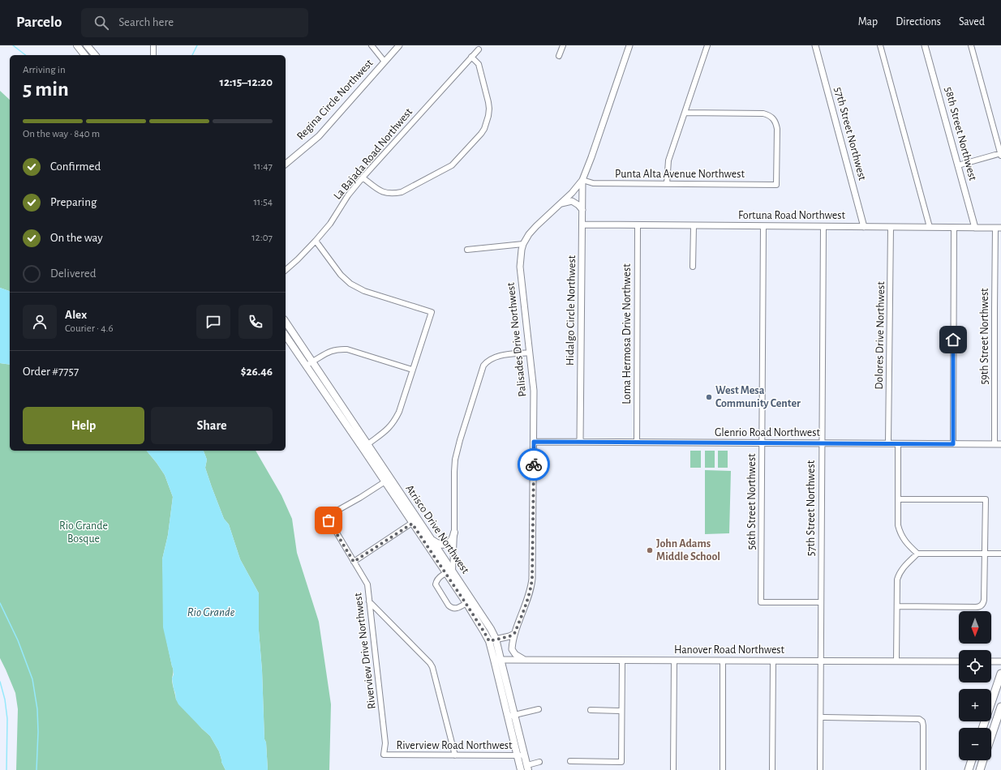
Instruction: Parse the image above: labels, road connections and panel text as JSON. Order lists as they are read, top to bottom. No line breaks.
{"streets":{"main road":["Atrisco Drive Northwest"],"street":["Regina Circle Northwest","57th Street Northwest","58th Street Northwest","La Bajada Road Northwest","Punta Alta Avenue Northwest","Fortuna Road Northwest","Hidalgo Circle Northwest","Loma Hermosa Drive Northwest","Dolores Drive Northwest","59th Street Northwest","Palisades Drive Northwest","Glenrio Road Northwest","56th Street Northwest","Hanover Road Northwest","Riverview Drive Northwest","Riverview Road Northwest"]},"crossings":[["57th Street Northwest","Fortuna Road Northwest"],["57th Street Northwest","Glenrio Road Northwest"],["57th Street Northwest","56th Street Northwest"],["57th Street Northwest","Hanover Road Northwest"],["58th Street Northwest","Fortuna Road Northwest"],["Punta Alta Avenue Northwest","Hidalgo Circle Northwest"],["Punta Alta Avenue Northwest","Palisades Drive Northwest"],["Fortuna Road Northwest","Hidalgo Circle Northwest"],["Fortuna Road Northwest","Loma Hermosa Drive Northwest"],["Fortuna Road Northwest","Dolores Drive Northwest"],["Fortuna Road Northwest","59th Street Northwest"],["Fortuna Road Northwest","56th Street Northwest"],["Hidalgo Circle Northwest","Palisades Drive Northwest"],["Hidalgo Circle Northwest","Glenrio Road Northwest"],["Loma Hermosa Drive Northwest","Glenrio Road Northwest"],["Dolores Drive Northwest","Glenrio Road Northwest"],["59th Street Northwest","Glenrio Road Northwest"],["Palisades Drive Northwest","Glenrio Road Northwest"],["Palisades Drive Northwest","Hanover Road Northwest"],["Glenrio Road Northwest","56th Street Northwest"],["Atrisco Drive Northwest","Hanover Road Northwest"],["Atrisco Drive Northwest","Riverview Drive Northwest"],["Atrisco Drive Northwest","Riverview Road Northwest"],["Riverview Drive Northwest","Riverview Road Northwest"]],"water":["Rio Grande"],"parks":["Rio Grande Bosque"],"places":["West Mesa Community Center","John Adams Middle School"],"north":"bottom","page":{"header":"Parcelo","search":"Search here","nav":["Map","Directions","Saved"],"heading":["5 min","Arriving in","12:15–12:20"],"panel":["Alex","Courier · 4.6","Order #7757","$26.46"],"bar":"On the way · 840 m","list":[["Confirmed","11:47"],["Preparing","11:54"],["On the way","12:07"],"Delivered"],"buttons":["Help","Share"],"map_buttons":["+","−"]}}
